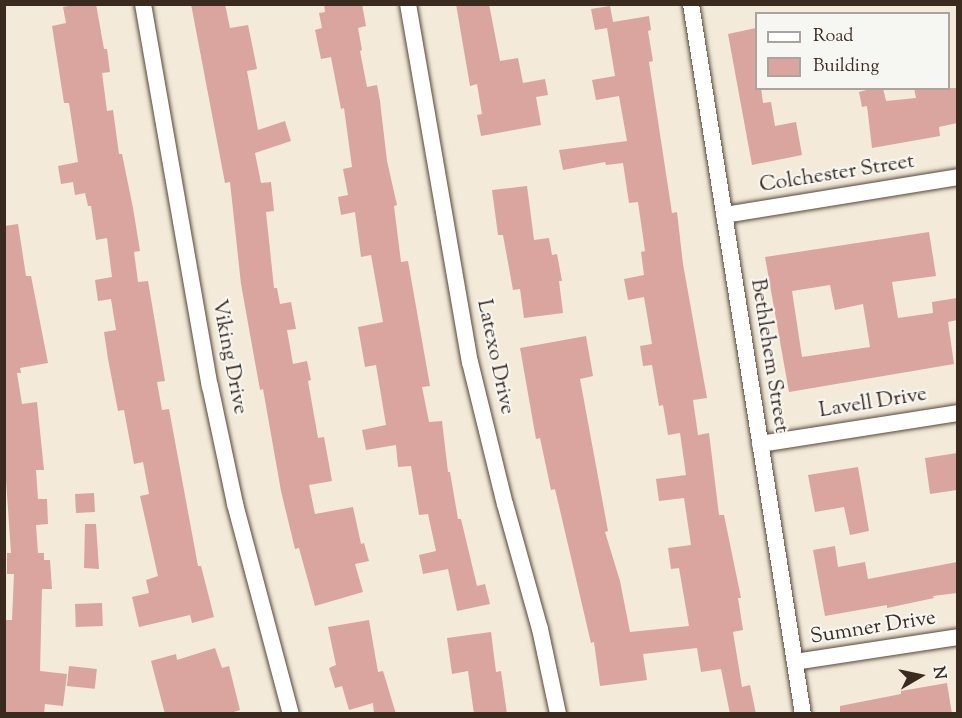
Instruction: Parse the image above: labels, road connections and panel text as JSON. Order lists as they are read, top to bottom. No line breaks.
{"streets":{"street":["Colchester Street","Bethlehem Street","Viking Drive","Latexo Drive","Lavell Drive","Sumner Drive"]},"crossings":[["Colchester Street","Bethlehem Street"],["Bethlehem Street","Lavell Drive"],["Bethlehem Street","Sumner Drive"]],"legend":["Road","Building"],"north":"right"}
